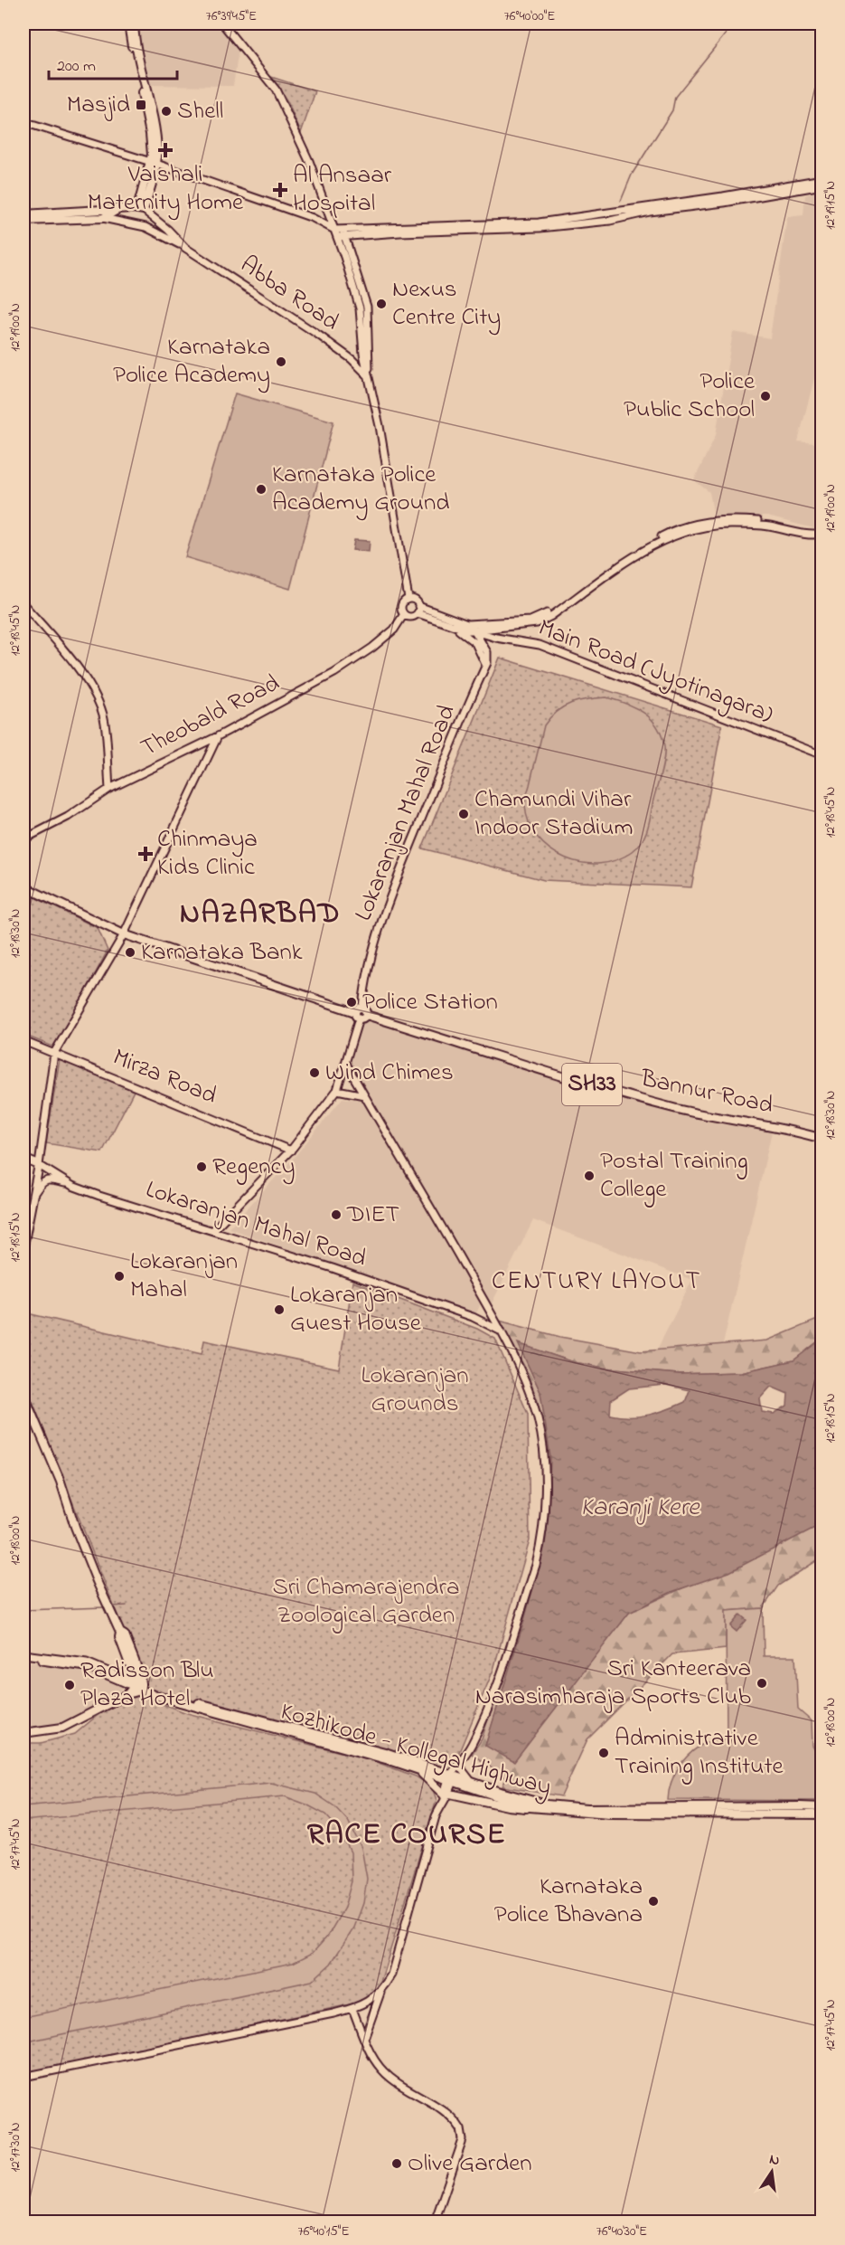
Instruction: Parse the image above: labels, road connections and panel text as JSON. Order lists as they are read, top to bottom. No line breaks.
{"streets":{"main road":["Abba Road","Main Road (Jyotinagara)","Theobald Road","Lokaranjan Mahal Road","Mirza Road","SH33","Bannur Road","Kozhikode - Kollegal Highway"]},"crossings":[["Lokaranjan Mahal Road","Mirza Road"],["Lokaranjan Mahal Road","Bannur Road"]],"districts":["NAZARBAD","CENTURY LAYOUT","RACE COURSE"],"water":["Karanji Kere"],"parks":["Lokaranjan Grounds","Sri Chamarajendra Zoological Garden"],"places":{"transit":["Masjid"],"other":["Shell","Nexus Centre City","Karnataka Police Academy","Police Public School","Karnataka Police Academy Ground","Chamundi Vihar Indoor Stadium","Karnataka Bank","Police Station","Wind Chimes","Regency","Postal Training College","DIET","Lokaranjan Mahal","Lokaranjan Guest House","Sri Kanteerava Narasimharaja Sports Club","Radisson Blu Plaza Hotel","Administrative Training Institute","Karnataka Police Bhavana","Olive Garden"],"health":["Vaishali Maternity Home","Al Ansaar Hospital","Chinmaya Kids Clinic"]},"scale_bar":"200 m","north":"top","coordinates":["76°39'45\"E","76°40'00\"E","12°19'15\"N","12°19'00\"N","12°18'45\"N","12°18'30\"N","12°18'15\"N","12°18'00\"N","12°17'45\"N","12°17'30\"N","76°40'15\"E","76°40'30\"E"]}
